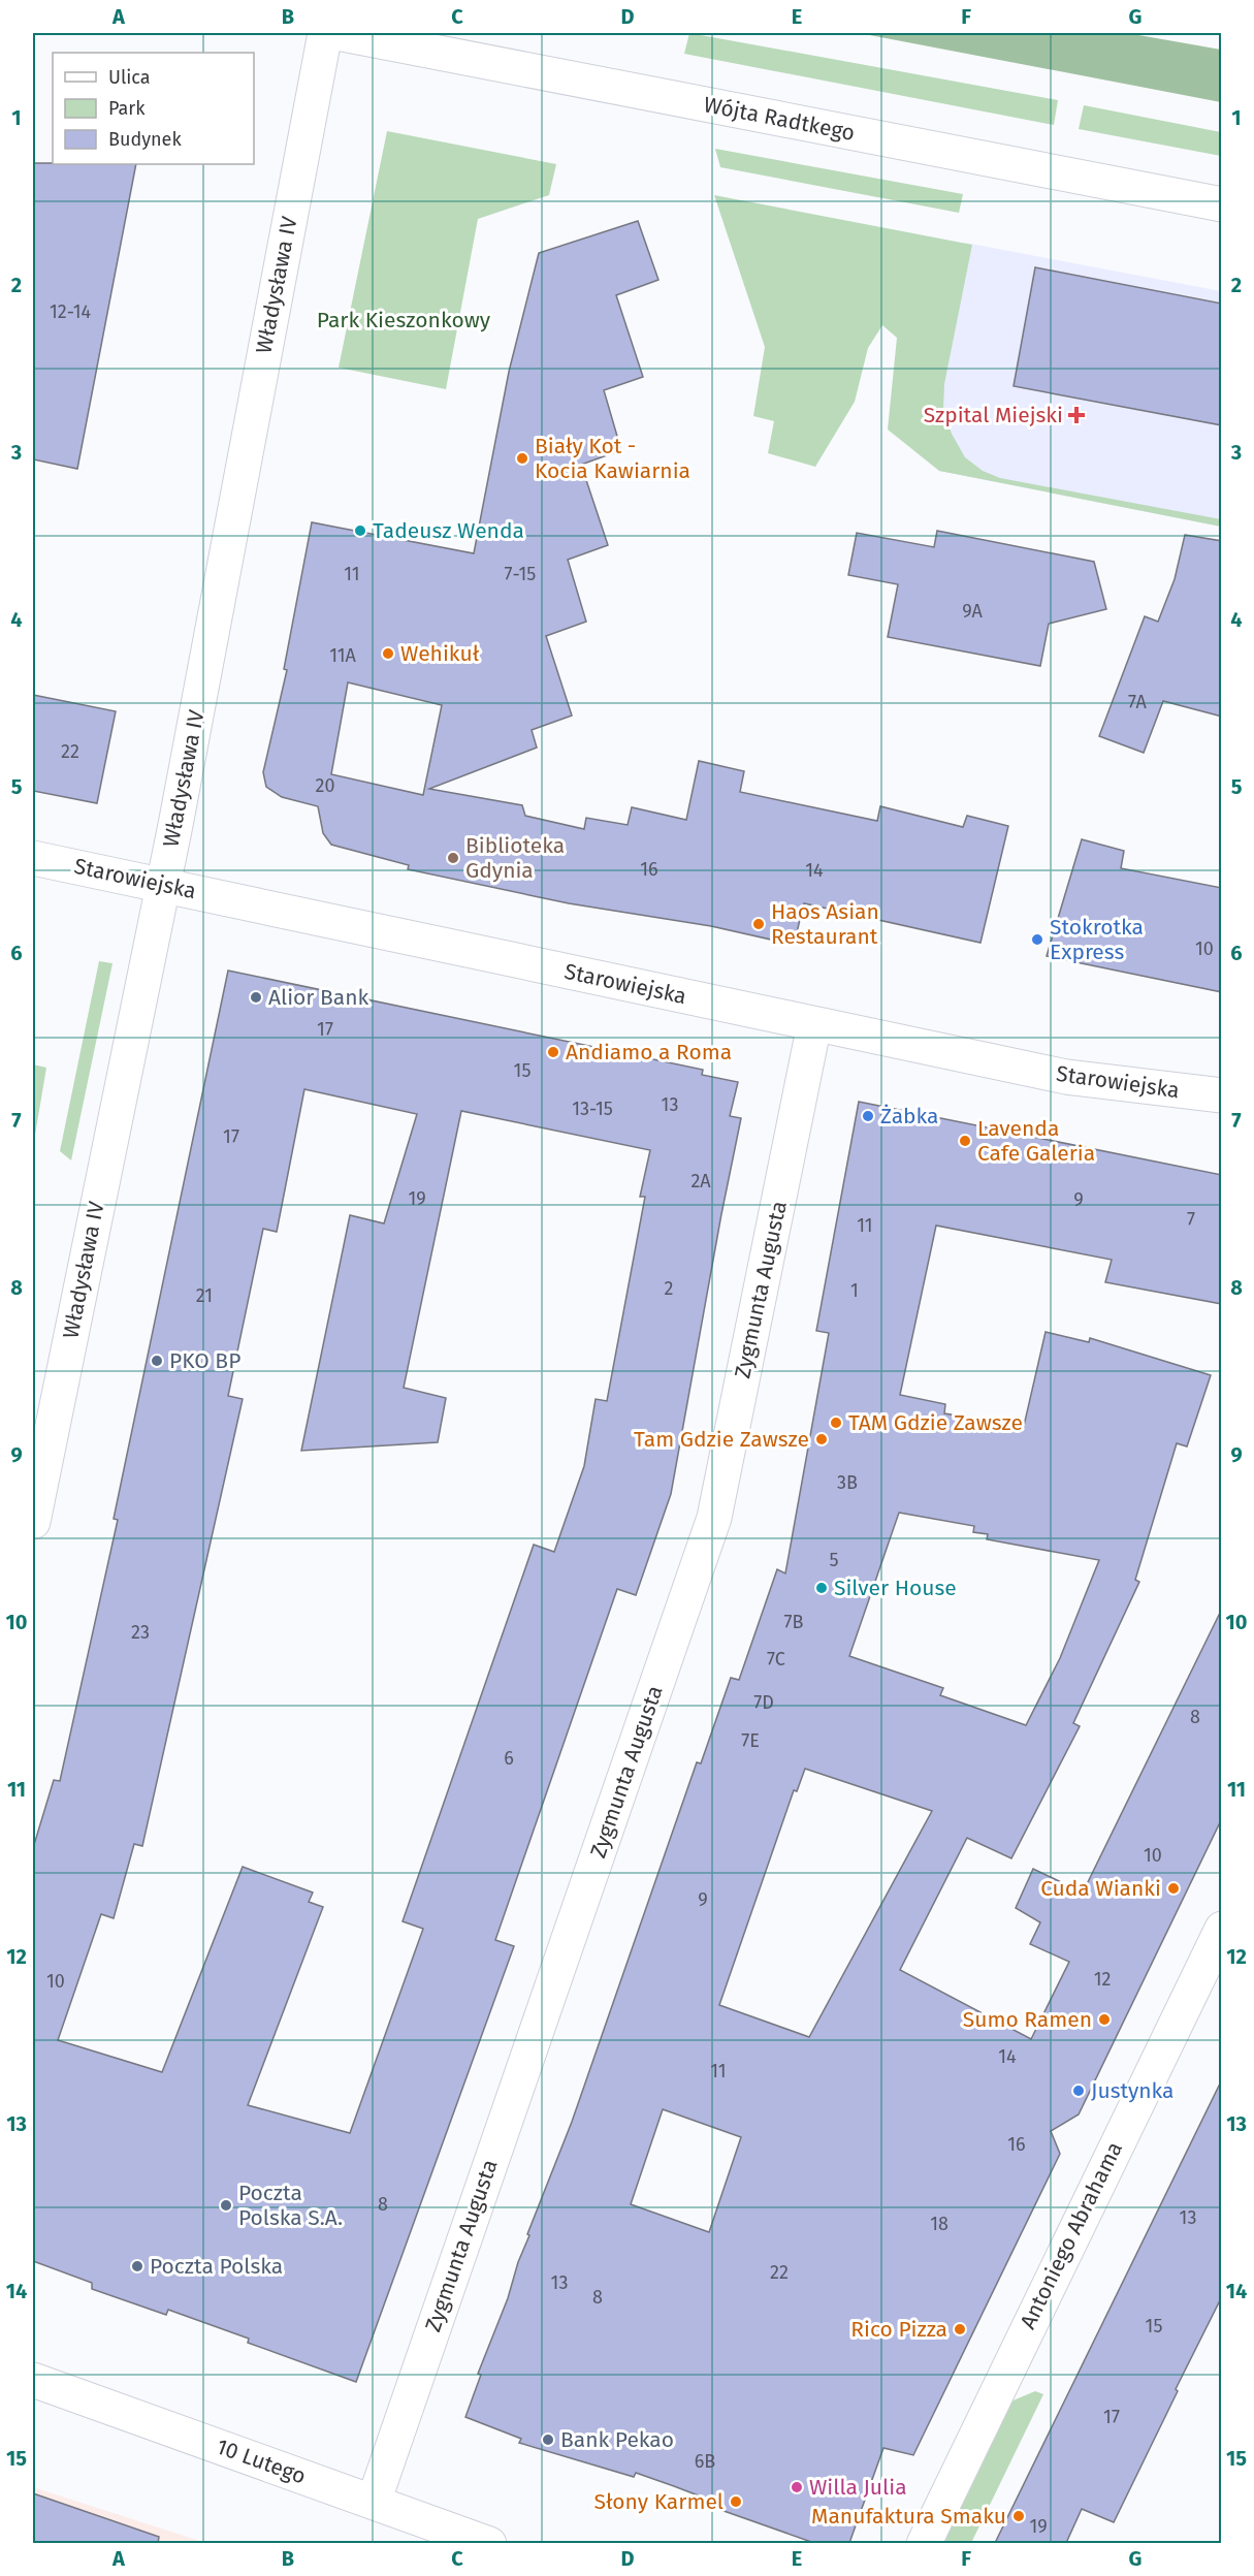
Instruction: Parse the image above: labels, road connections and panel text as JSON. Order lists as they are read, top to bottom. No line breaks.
{"streets":{"street":["Wójta Radtkego","Władysława IV","Starowiejska","Zygmunta Augusta","Antoniego Abrahama","10 Lutego"]},"crossings":[["Władysława IV","Starowiejska"],["Starowiejska","Zygmunta Augusta"],["Zygmunta Augusta","10 Lutego"]],"parks":["Park Kieszonkowy"],"places":{"health":["Szpital Miejski"],"other":["Biały Kot - Kocia Kawiarnia","Tadeusz Wenda","Wehikuł","Biblioteka Gdynia","Haos Asian Restaurant","Stokrotka Express","Alior Bank","Andiamo a Roma","Żabka","Lavenda Cafe Galeria","PKO BP","TAM Gdzie Zawsze","Tam Gdzie Zawsze","Silver House","Cuda Wianki","Sumo Ramen","Justynka","Poczta Polska S.A.","Poczta Polska","Rico Pizza","Bank Pekao","Willa Julia","Słony Karmel","Manufaktura Smaku"]},"house_numbers":["12-14","11","7-15","9A","11A","7A","22","20","16","14","10","17","15","13","13-15","17","2A","19","9","7","11","2","1","21","3B","5","7B","23","7C","7D","8","7E","6","10","9","12","10","14","11","16","8","13","18","22","13","8","15","17","6B","19"],"legend":["Ulica","Park","Budynek"],"grid":{"columns":["A","B","C","D","E","F","G"],"rows":["1","2","3","4","5","6","7","8","9","10","11","12","13","14","15"]}}
